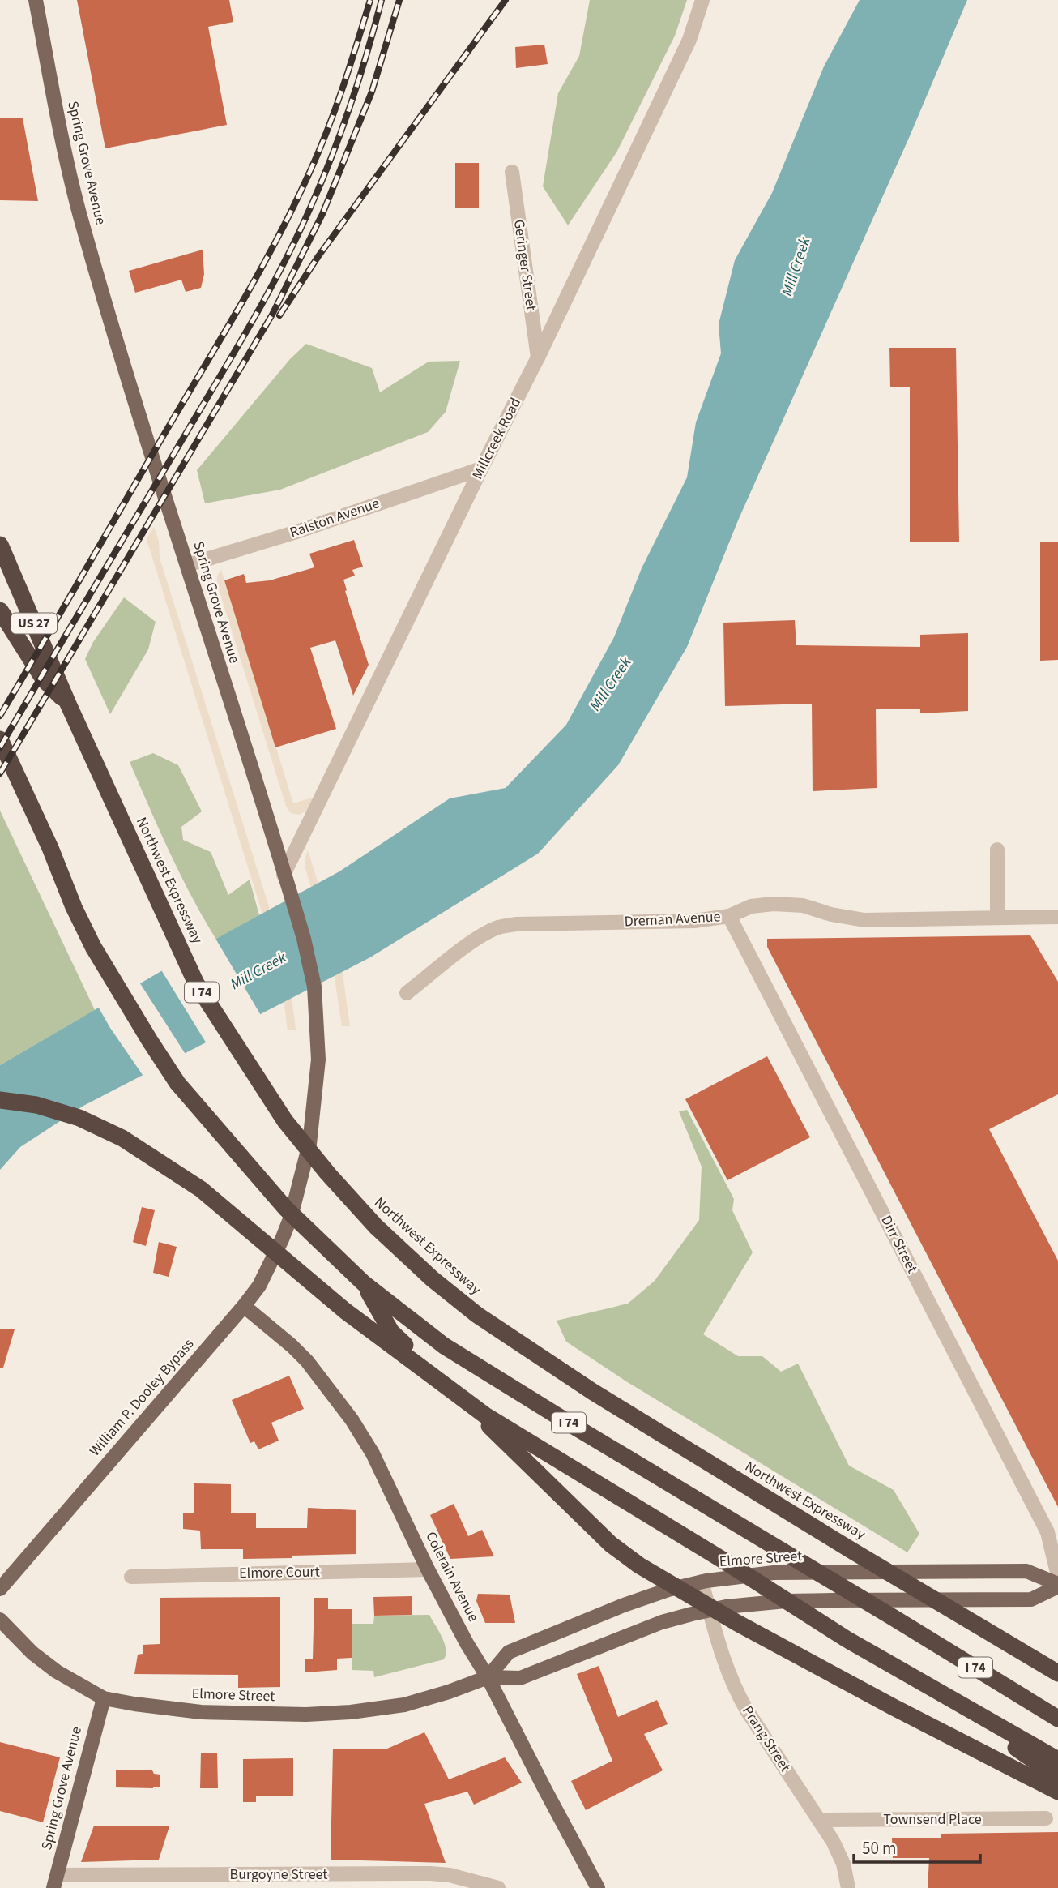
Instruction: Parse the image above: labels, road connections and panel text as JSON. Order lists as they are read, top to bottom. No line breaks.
{"streets":{"highway":["US 27","Northwest Expressway","I 74"],"main road":["Spring Grove Avenue","William P. Dooley Bypass","Elmore Street","Colerain Avenue"],"street":["Geringer Street","Millcreek Road","Ralston Avenue","Dreman Avenue","Dirr Street","Elmore Court","Prang Street","Townsend Place","Burgoyne Street"]},"crossings":[["Spring Grove Avenue","Millcreek Road"],["Spring Grove Avenue","Ralston Avenue"],["Spring Grove Avenue","William P. Dooley Bypass"],["Spring Grove Avenue","Elmore Street"],["Spring Grove Avenue","Burgoyne Street"],["Geringer Street","Millcreek Road"],["Millcreek Road","Ralston Avenue"],["US 27","Northwest Expressway"],["Dreman Avenue","Dirr Street"],["William P. Dooley Bypass","Colerain Avenue"],["Elmore Street","Colerain Avenue"],["Elmore Street","Prang Street"],["Elmore Court","Colerain Avenue"],["Prang Street","Townsend Place"]],"water":["Mill Creek"],"scale_bar":"50 m"}
